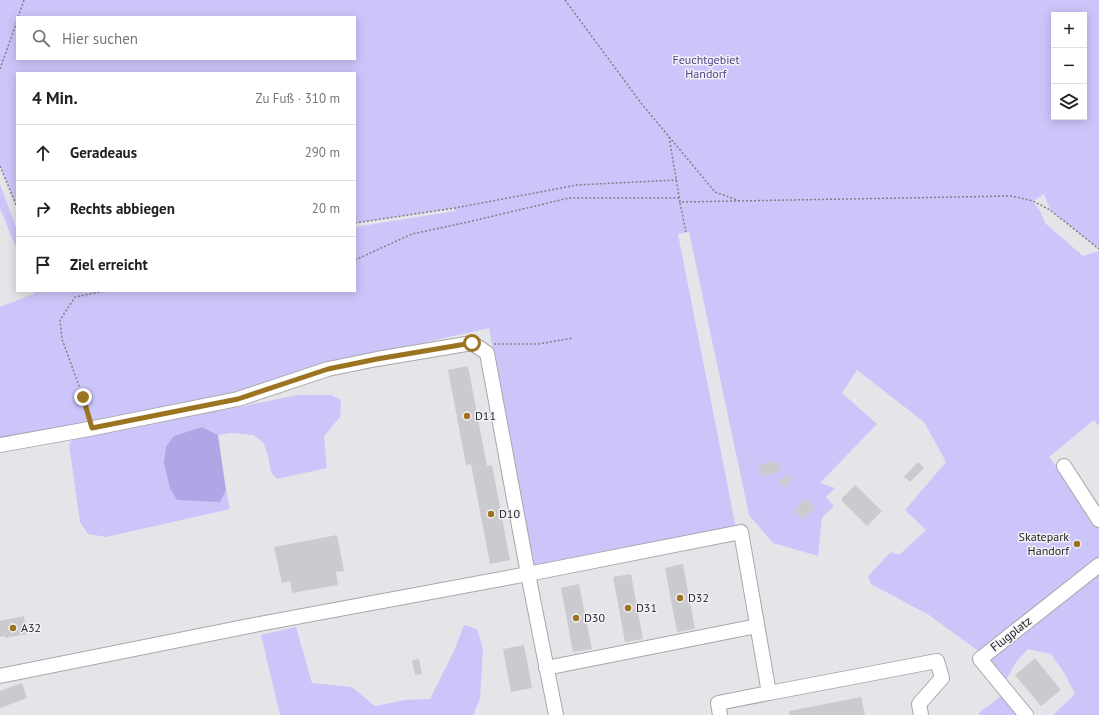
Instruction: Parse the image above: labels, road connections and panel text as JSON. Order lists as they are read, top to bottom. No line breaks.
{"streets":{"street":["Flugplatz"]},"parks":["Feuchtgebiet Handorf"],"places":["D11","D10","Skatepark Handorf","D32","D31","D30","A32"],"page":{"map_buttons":["+","−"],"search":"Hier suchen","heading":["4 Min.","Zu Fuß · 310 m"],"list":[["Geradeaus","290 m"],["Rechts abbiegen","20 m"],"Ziel erreicht"]}}
